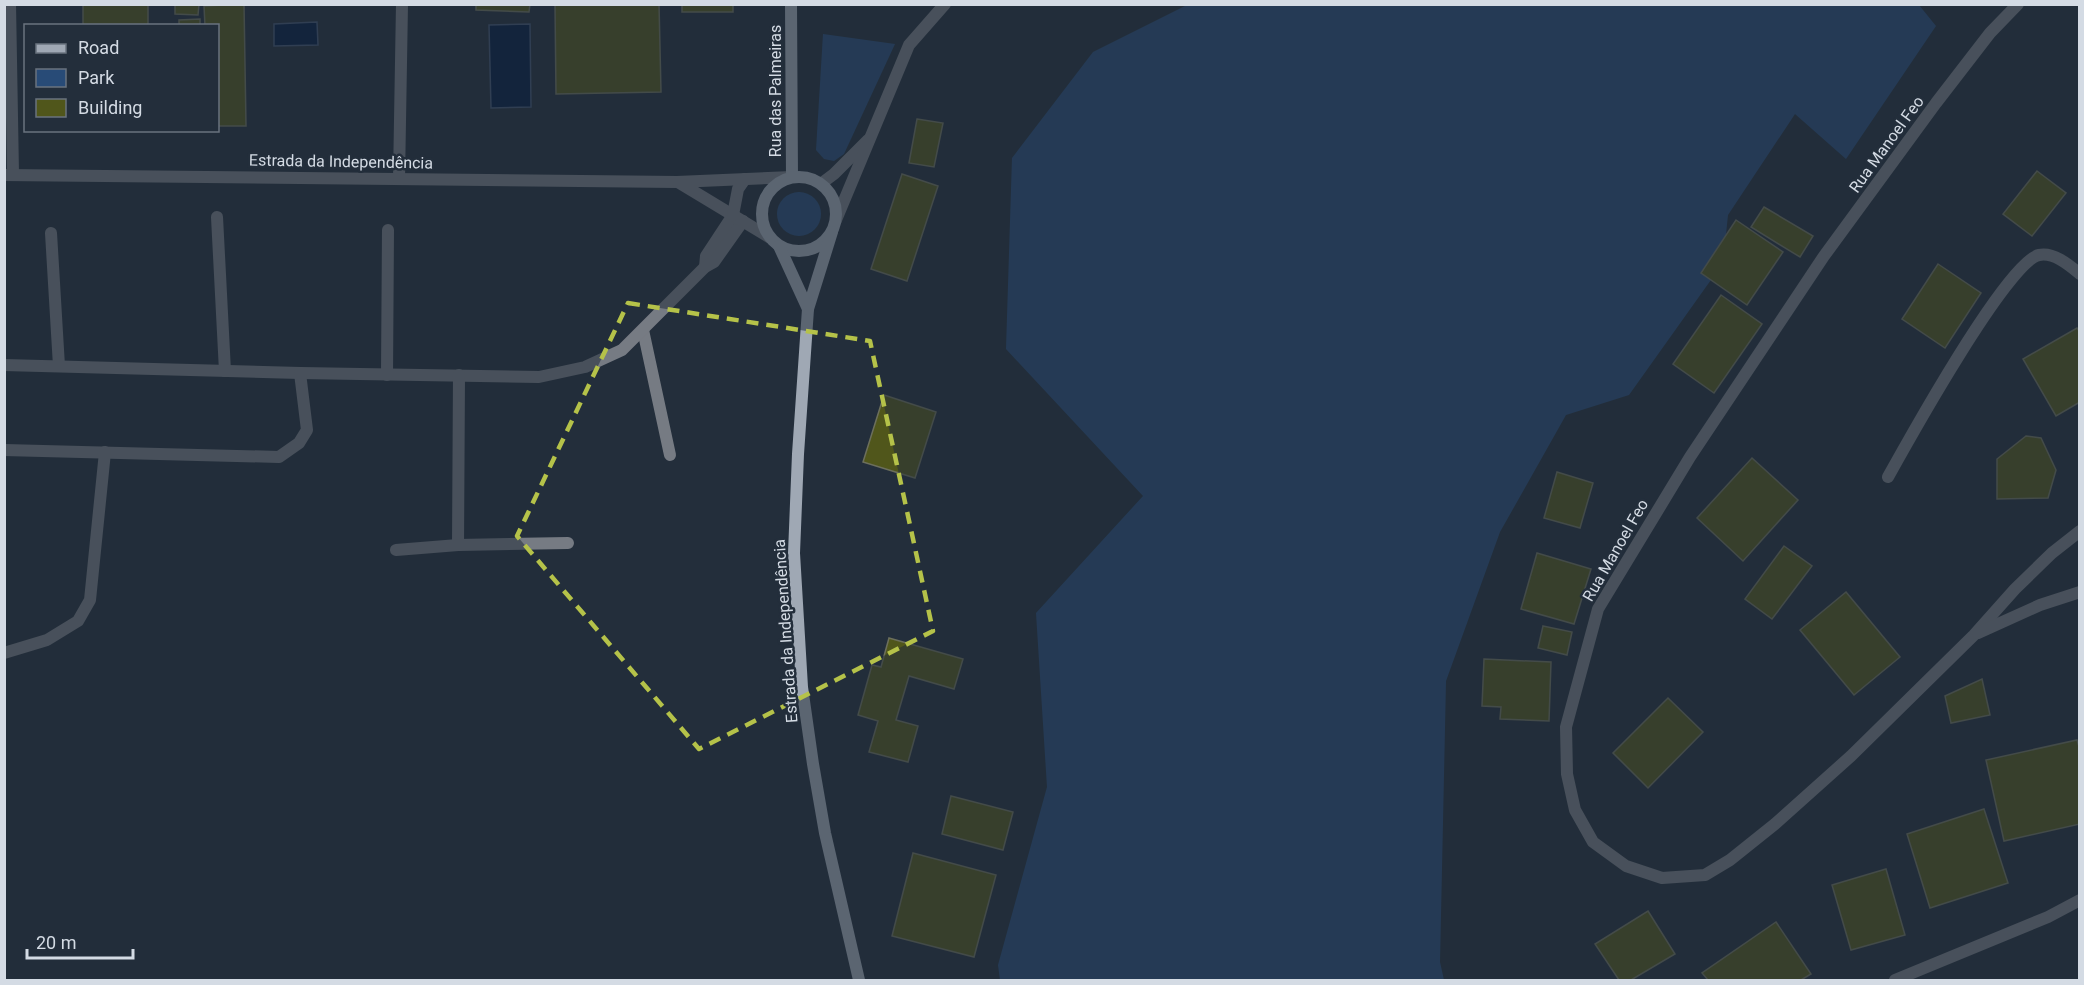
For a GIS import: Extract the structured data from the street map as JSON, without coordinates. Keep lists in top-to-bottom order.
{
  "streets": {
    "street": ["Rua das Palmeiras", "Rua Manoel Feo", "Estrada da Independência"]
  },
  "crossings": [
    ["Rua das Palmeiras", "Estrada da Independência"]
  ],
  "legend": ["Road", "Park", "Building"],
  "scale_bar": "20 m"
}
